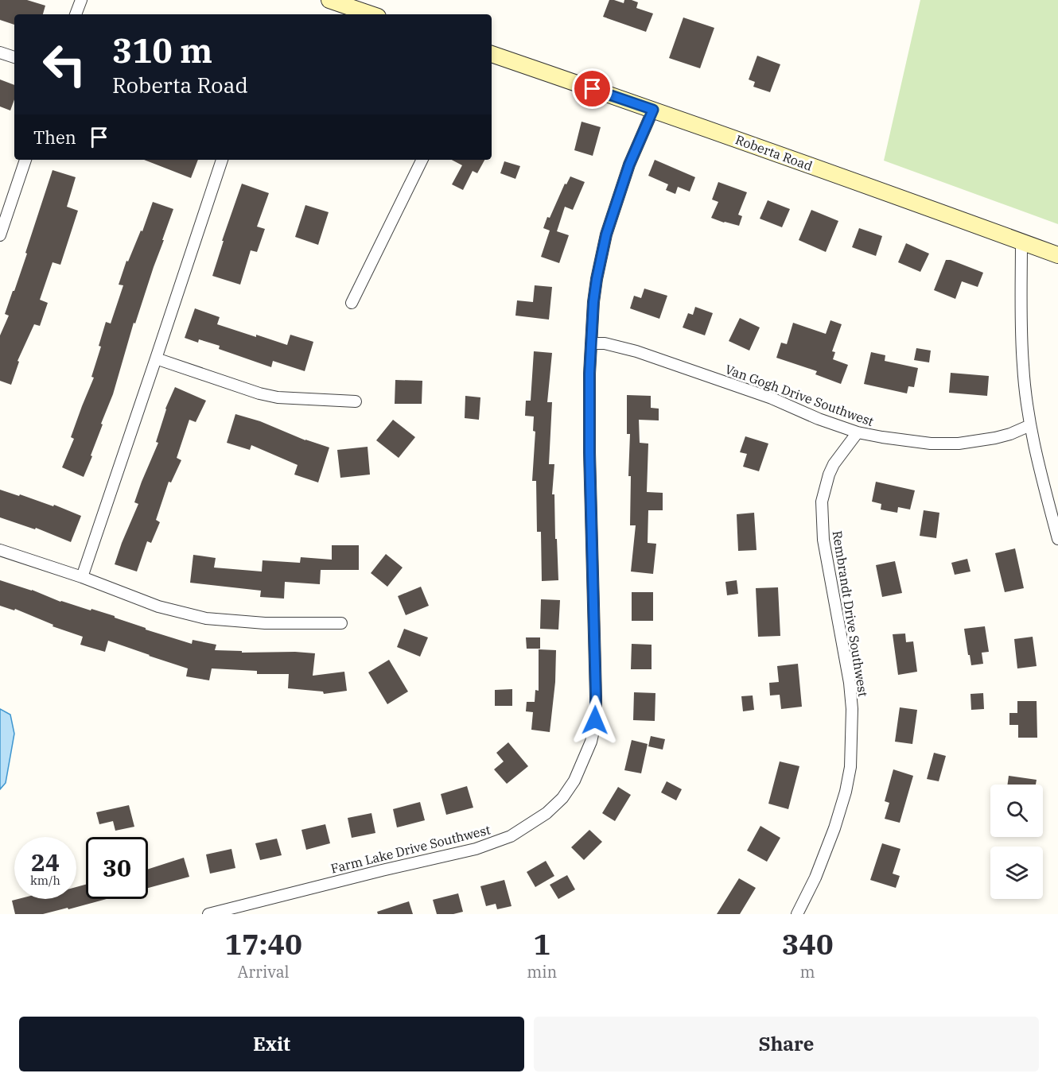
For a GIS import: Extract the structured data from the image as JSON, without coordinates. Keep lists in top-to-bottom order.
{
  "streets": {
    "street": [
      "Roberta Road",
      "Van Gogh Drive Southwest",
      "Rembrandt Drive Southwest",
      "Farm Lake Drive Southwest"
    ]
  },
  "crossings": [
    ["Roberta Road", "Farm Lake Drive Southwest"],
    ["Van Gogh Drive Southwest", "Rembrandt Drive Southwest"],
    ["Van Gogh Drive Southwest", "Farm Lake Drive Southwest"]
  ],
  "page": {
    "turn": ["310 m", "Roberta Road"],
    "then": "Then",
    "speed": "24 km/h",
    "limit": "30",
    "eta": [
      "17:40",
      "Arrival",
      "1",
      "min",
      "340",
      "m"
    ],
    "buttons": ["Exit", "Share"]
  }
}
